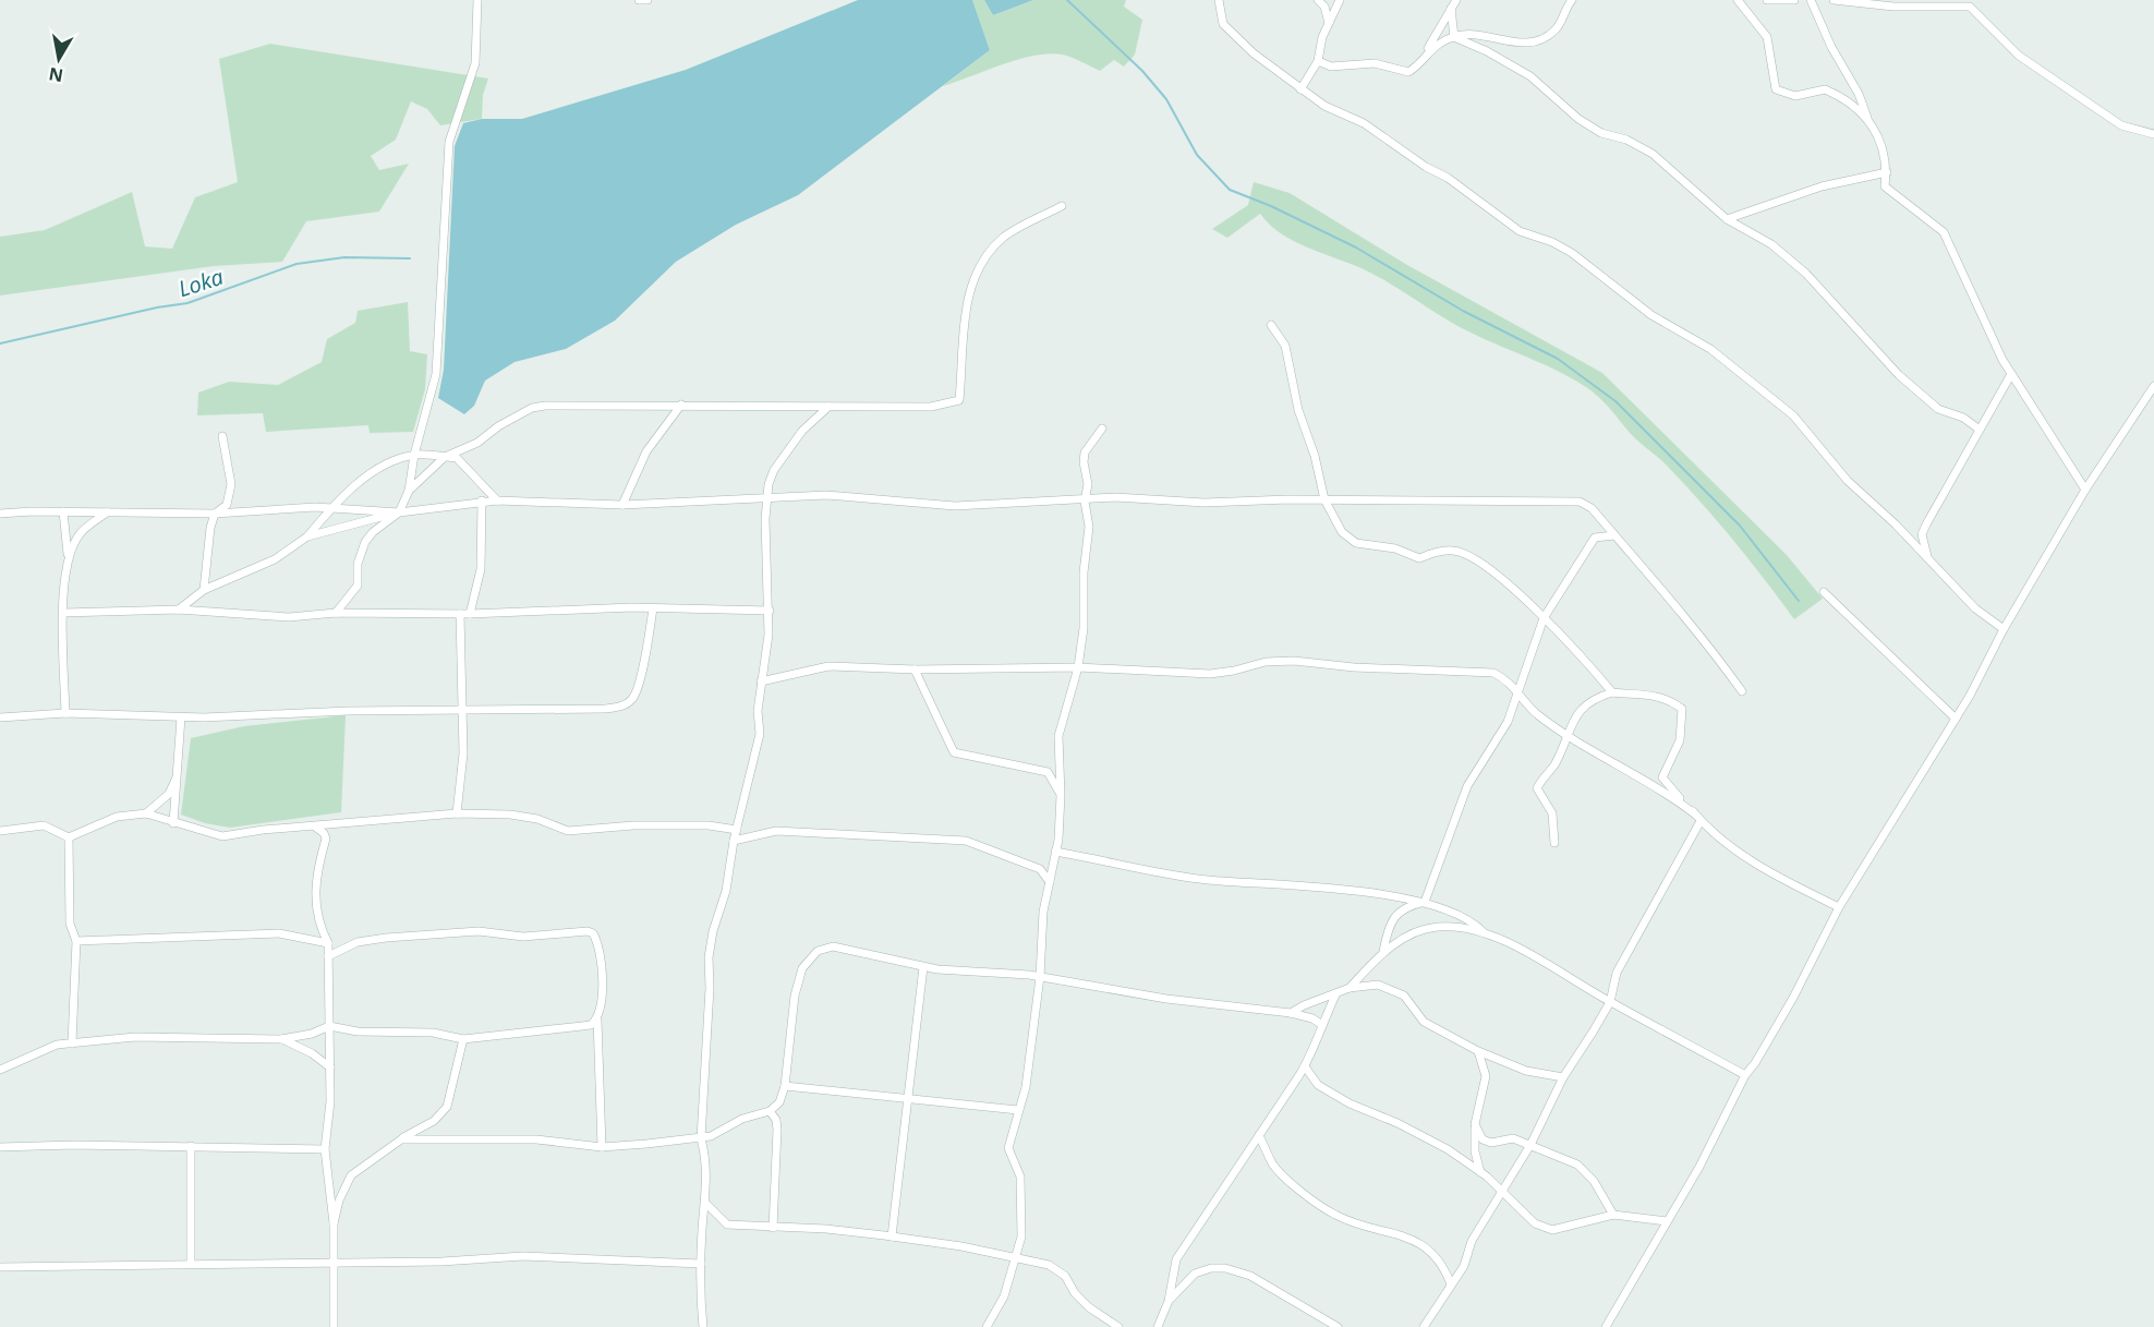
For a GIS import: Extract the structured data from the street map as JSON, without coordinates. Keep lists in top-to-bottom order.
{
  "water": ["Loka"],
  "north": "bottom"
}
